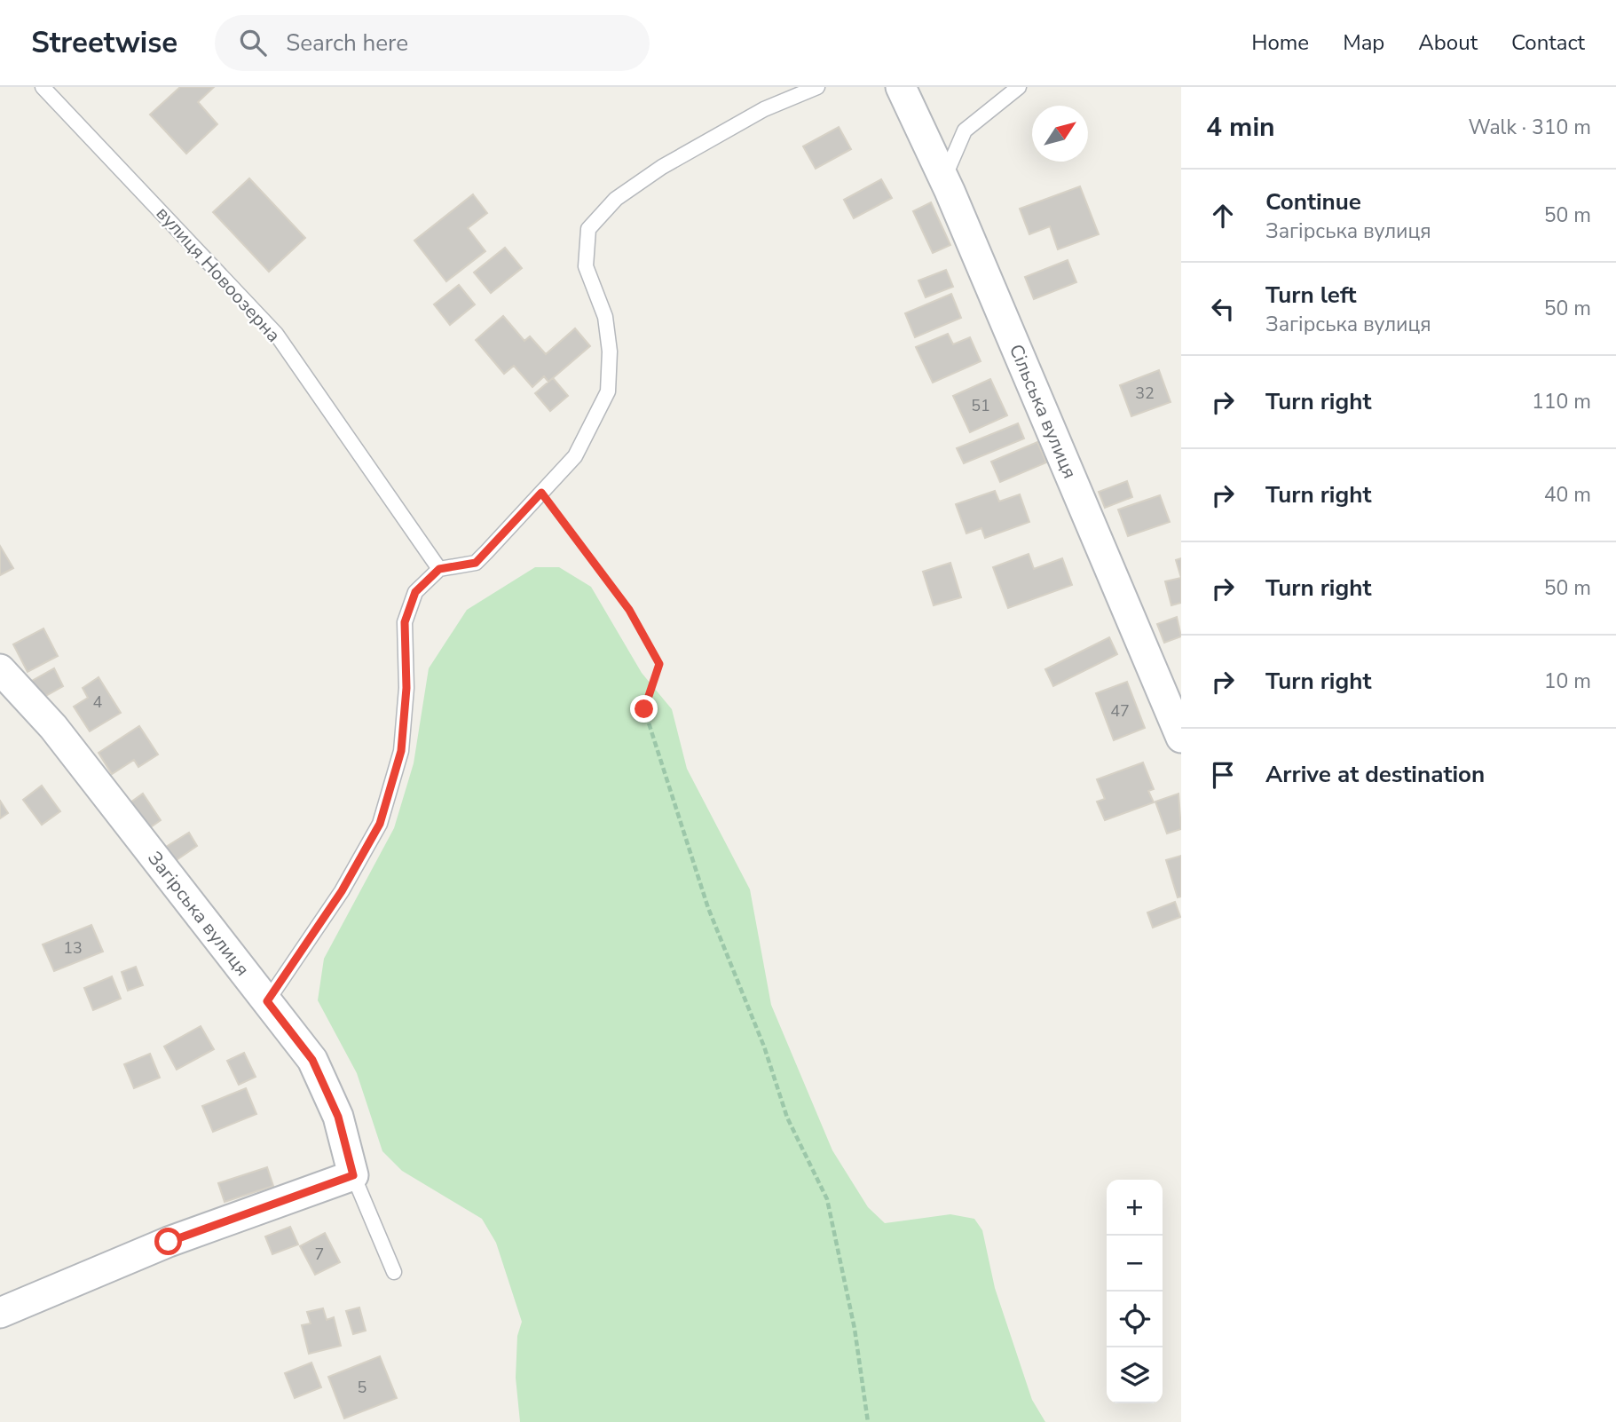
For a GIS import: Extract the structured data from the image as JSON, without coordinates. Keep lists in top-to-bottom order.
{
  "streets": {
    "street": ["Сільська вулиця", "Загірська вулиця"],
    "lane": ["вулиця Новоозерна"]
  },
  "house_numbers": [
    "32",
    "51",
    "4",
    "47",
    "13",
    "7",
    "5"
  ],
  "north": "top right",
  "page": {
    "header": "Streetwise",
    "search": "Search here",
    "nav": [
      "Home",
      "Map",
      "About",
      "Contact"
    ],
    "heading": ["4 min", "Walk · 310 m"],
    "list": [
      ["Continue", "Загірська вулиця", "50 m"],
      ["Turn left", "Загірська вулиця", "50 m"],
      ["Turn right", "110 m"],
      ["Turn right", "40 m"],
      ["Turn right", "50 m"],
      ["Turn right", "10 m"],
      "Arrive at destination"
    ],
    "map_buttons": ["+", "−"]
  }
}
